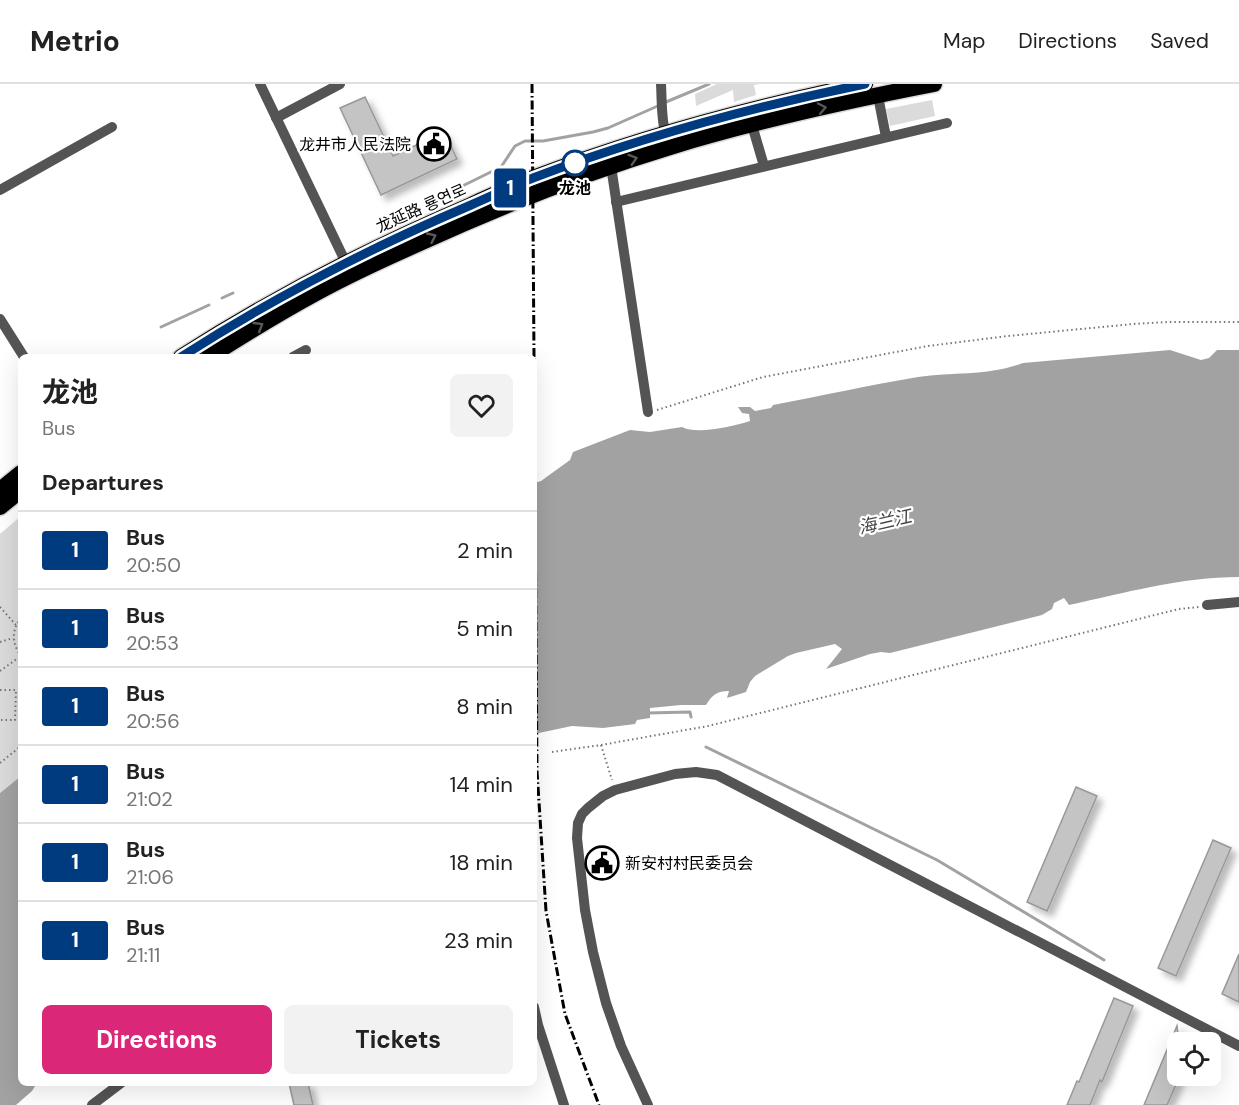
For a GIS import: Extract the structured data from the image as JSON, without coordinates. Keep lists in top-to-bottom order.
{
  "streets": {
    "highway": ["龙延路 룡연로"]
  },
  "water": ["海兰江"],
  "places": {
    "public building": ["龙井市人民法院", "新安村村民委员会"],
    "other": ["龙池"]
  },
  "lines": ["bus line 1"],
  "page": {
    "header": "Metrio",
    "nav": ["Map", "Directions", "Saved"],
    "on_map": "1",
    "heading": [
      ["龙池", "Bus"],
      "Departures"
    ],
    "list": [
      {
        "mark": "1",
        "name": "Bus",
        "note": "20:50",
        "value": "2 min"
      },
      {
        "mark": "1",
        "name": "Bus",
        "note": "20:53",
        "value": "5 min"
      },
      {
        "mark": "1",
        "name": "Bus",
        "note": "20:56",
        "value": "8 min"
      },
      {
        "mark": "1",
        "name": "Bus",
        "note": "21:02",
        "value": "14 min"
      },
      {
        "mark": "1",
        "name": "Bus",
        "note": "21:06",
        "value": "18 min"
      },
      {
        "mark": "1",
        "name": "Bus",
        "note": "21:11",
        "value": "23 min"
      }
    ],
    "buttons": ["Directions", "Tickets"]
  }
}
